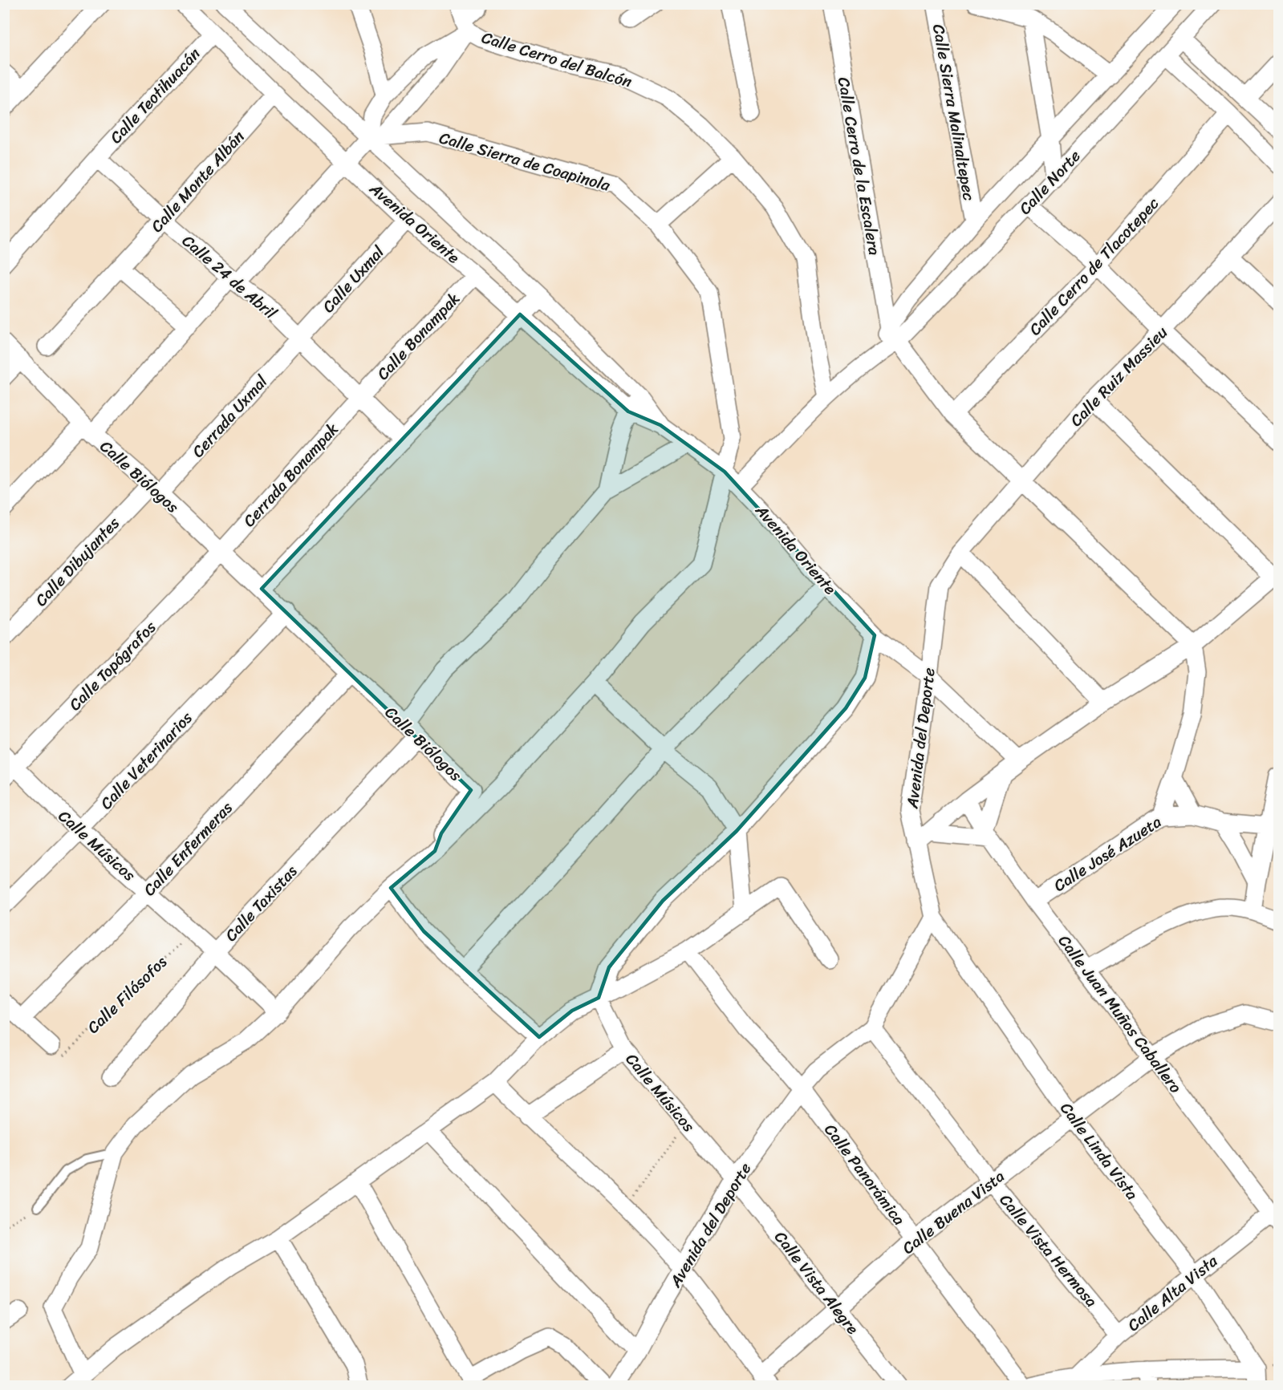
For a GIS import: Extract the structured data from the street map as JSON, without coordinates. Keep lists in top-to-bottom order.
{
  "streets": {
    "street": [
      "Calle Cerro del Balcón",
      "Calle Teotihuacán",
      "Calle Sierra Malinaltepec",
      "Calle Sierra de Coapinola",
      "Calle Cerro de la Escalera",
      "Calle Monte Albán",
      "Calle Norte",
      "Avenida Oriente",
      "Calle Cerro de Tlacotepec",
      "Calle 24 de Abril",
      "Calle Uxmal",
      "Calle Bonampak",
      "Calle Ruiz Massieu",
      "Cerrada Uxmal",
      "Cerrada Bonampak",
      "Calle Biólogos",
      "Calle Dibujantes",
      "Calle Topógrafos",
      "Avenida del Deporte",
      "Calle Veterinarios",
      "Calle Músicos",
      "Calle Enfermeras",
      "Calle José Azueta",
      "Calle Taxistas",
      "Calle Juan Muños Caballero",
      "Calle Linda Vista",
      "Calle Panorámica",
      "Calle Buena Vista",
      "Calle Vista Hermosa",
      "Calle Vista Alegre",
      "Calle Alta Vista"
    ],
    "path": ["Calle Filósofos"]
  },
  "crossings": [
    ["Calle Cerro del Balcón", "Calle Norte"],
    ["Calle Teotihuacán", "Avenida Oriente"],
    ["Calle Teotihuacán", "Calle 24 de Abril"],
    ["Calle Sierra Malinaltepec", "Calle Norte"],
    ["Calle Sierra de Coapinola", "Avenida Oriente"],
    ["Calle Sierra de Coapinola", "Calle Biólogos"],
    ["Calle Cerro de la Escalera", "Calle Norte"],
    ["Calle Monte Albán", "Avenida Oriente"],
    ["Calle Monte Albán", "Calle 24 de Abril"],
    ["Calle Norte", "Avenida Oriente"],
    ["Avenida Oriente", "Calle Uxmal"],
    ["Avenida Oriente", "Calle Bonampak"],
    ["Avenida Oriente", "Avenida del Deporte"],
    ["Calle 24 de Abril", "Calle Uxmal"],
    ["Calle 24 de Abril", "Calle Bonampak"],
    ["Calle 24 de Abril", "Cerrada Uxmal"],
    ["Calle 24 de Abril", "Cerrada Bonampak"],
    ["Calle Uxmal", "Cerrada Uxmal"],
    ["Calle Bonampak", "Cerrada Bonampak"],
    ["Calle Ruiz Massieu", "Avenida del Deporte"],
    ["Cerrada Uxmal", "Calle Biólogos"],
    ["Cerrada Uxmal", "Calle Dibujantes"],
    ["Cerrada Bonampak", "Calle Biólogos"],
    ["Cerrada Bonampak", "Calle Topógrafos"],
    ["Calle Biólogos", "Calle Dibujantes"],
    ["Calle Biólogos", "Calle Topógrafos"],
    ["Calle Biólogos", "Calle Veterinarios"],
    ["Calle Biólogos", "Calle Músicos"],
    ["Calle Biólogos", "Calle Enfermeras"],
    ["Calle Biólogos", "Calle Taxistas"],
    ["Calle Topógrafos", "Calle Músicos"],
    ["Avenida del Deporte", "Calle Músicos"],
    ["Avenida del Deporte", "Calle Linda Vista"],
    ["Avenida del Deporte", "Calle Panorámica"],
    ["Avenida del Deporte", "Calle Vista Hermosa"],
    ["Avenida del Deporte", "Calle Vista Alegre"],
    ["Calle Veterinarios", "Calle Músicos"],
    ["Calle Músicos", "Calle Enfermeras"],
    ["Calle Músicos", "Calle Taxistas"],
    ["Calle Músicos", "Calle Filósofos"],
    ["Calle Músicos", "Calle Vista Alegre"],
    ["Calle José Azueta", "Calle Juan Muños Caballero"],
    ["Calle Juan Muños Caballero", "Calle Buena Vista"],
    ["Calle Juan Muños Caballero", "Calle Alta Vista"],
    ["Calle Linda Vista", "Calle Buena Vista"],
    ["Calle Linda Vista", "Calle Alta Vista"],
    ["Calle Panorámica", "Calle Buena Vista"],
    ["Calle Buena Vista", "Calle Vista Hermosa"],
    ["Calle Buena Vista", "Calle Vista Alegre"],
    ["Calle Vista Hermosa", "Calle Alta Vista"]
  ]
}
